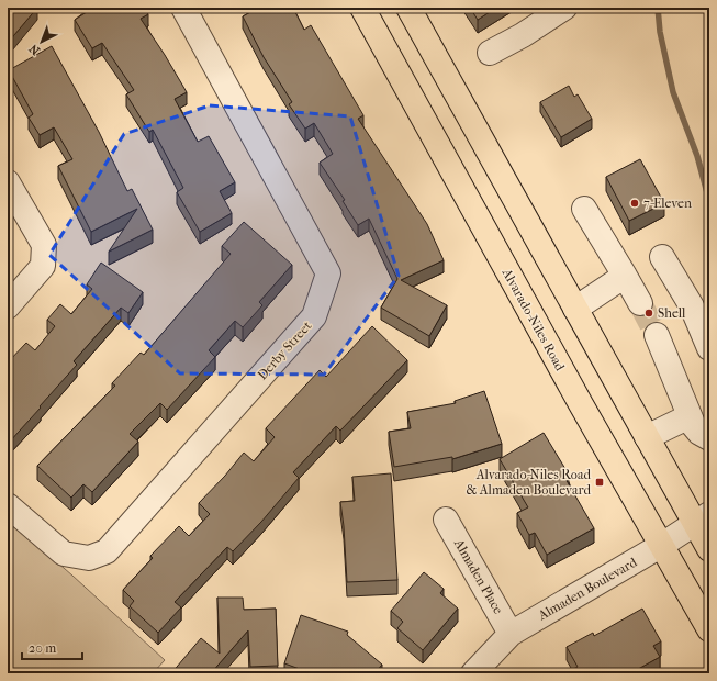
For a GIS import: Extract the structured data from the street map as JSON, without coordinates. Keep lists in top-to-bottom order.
{
  "streets": {
    "main road": ["Alvarado-Niles Road"],
    "street": ["Derby Street", "Almaden Place", "Almaden Boulevard"]
  },
  "crossings": [
    ["Alvarado-Niles Road", "Almaden Boulevard"],
    ["Almaden Place", "Almaden Boulevard"]
  ],
  "places": {
    "other": ["7-Eleven", "Shell"],
    "transit": ["Alvarado-Niles Road & Almaden Boulevard"]
  },
  "scale_bar": "20 m",
  "north": "bottom left"
}
